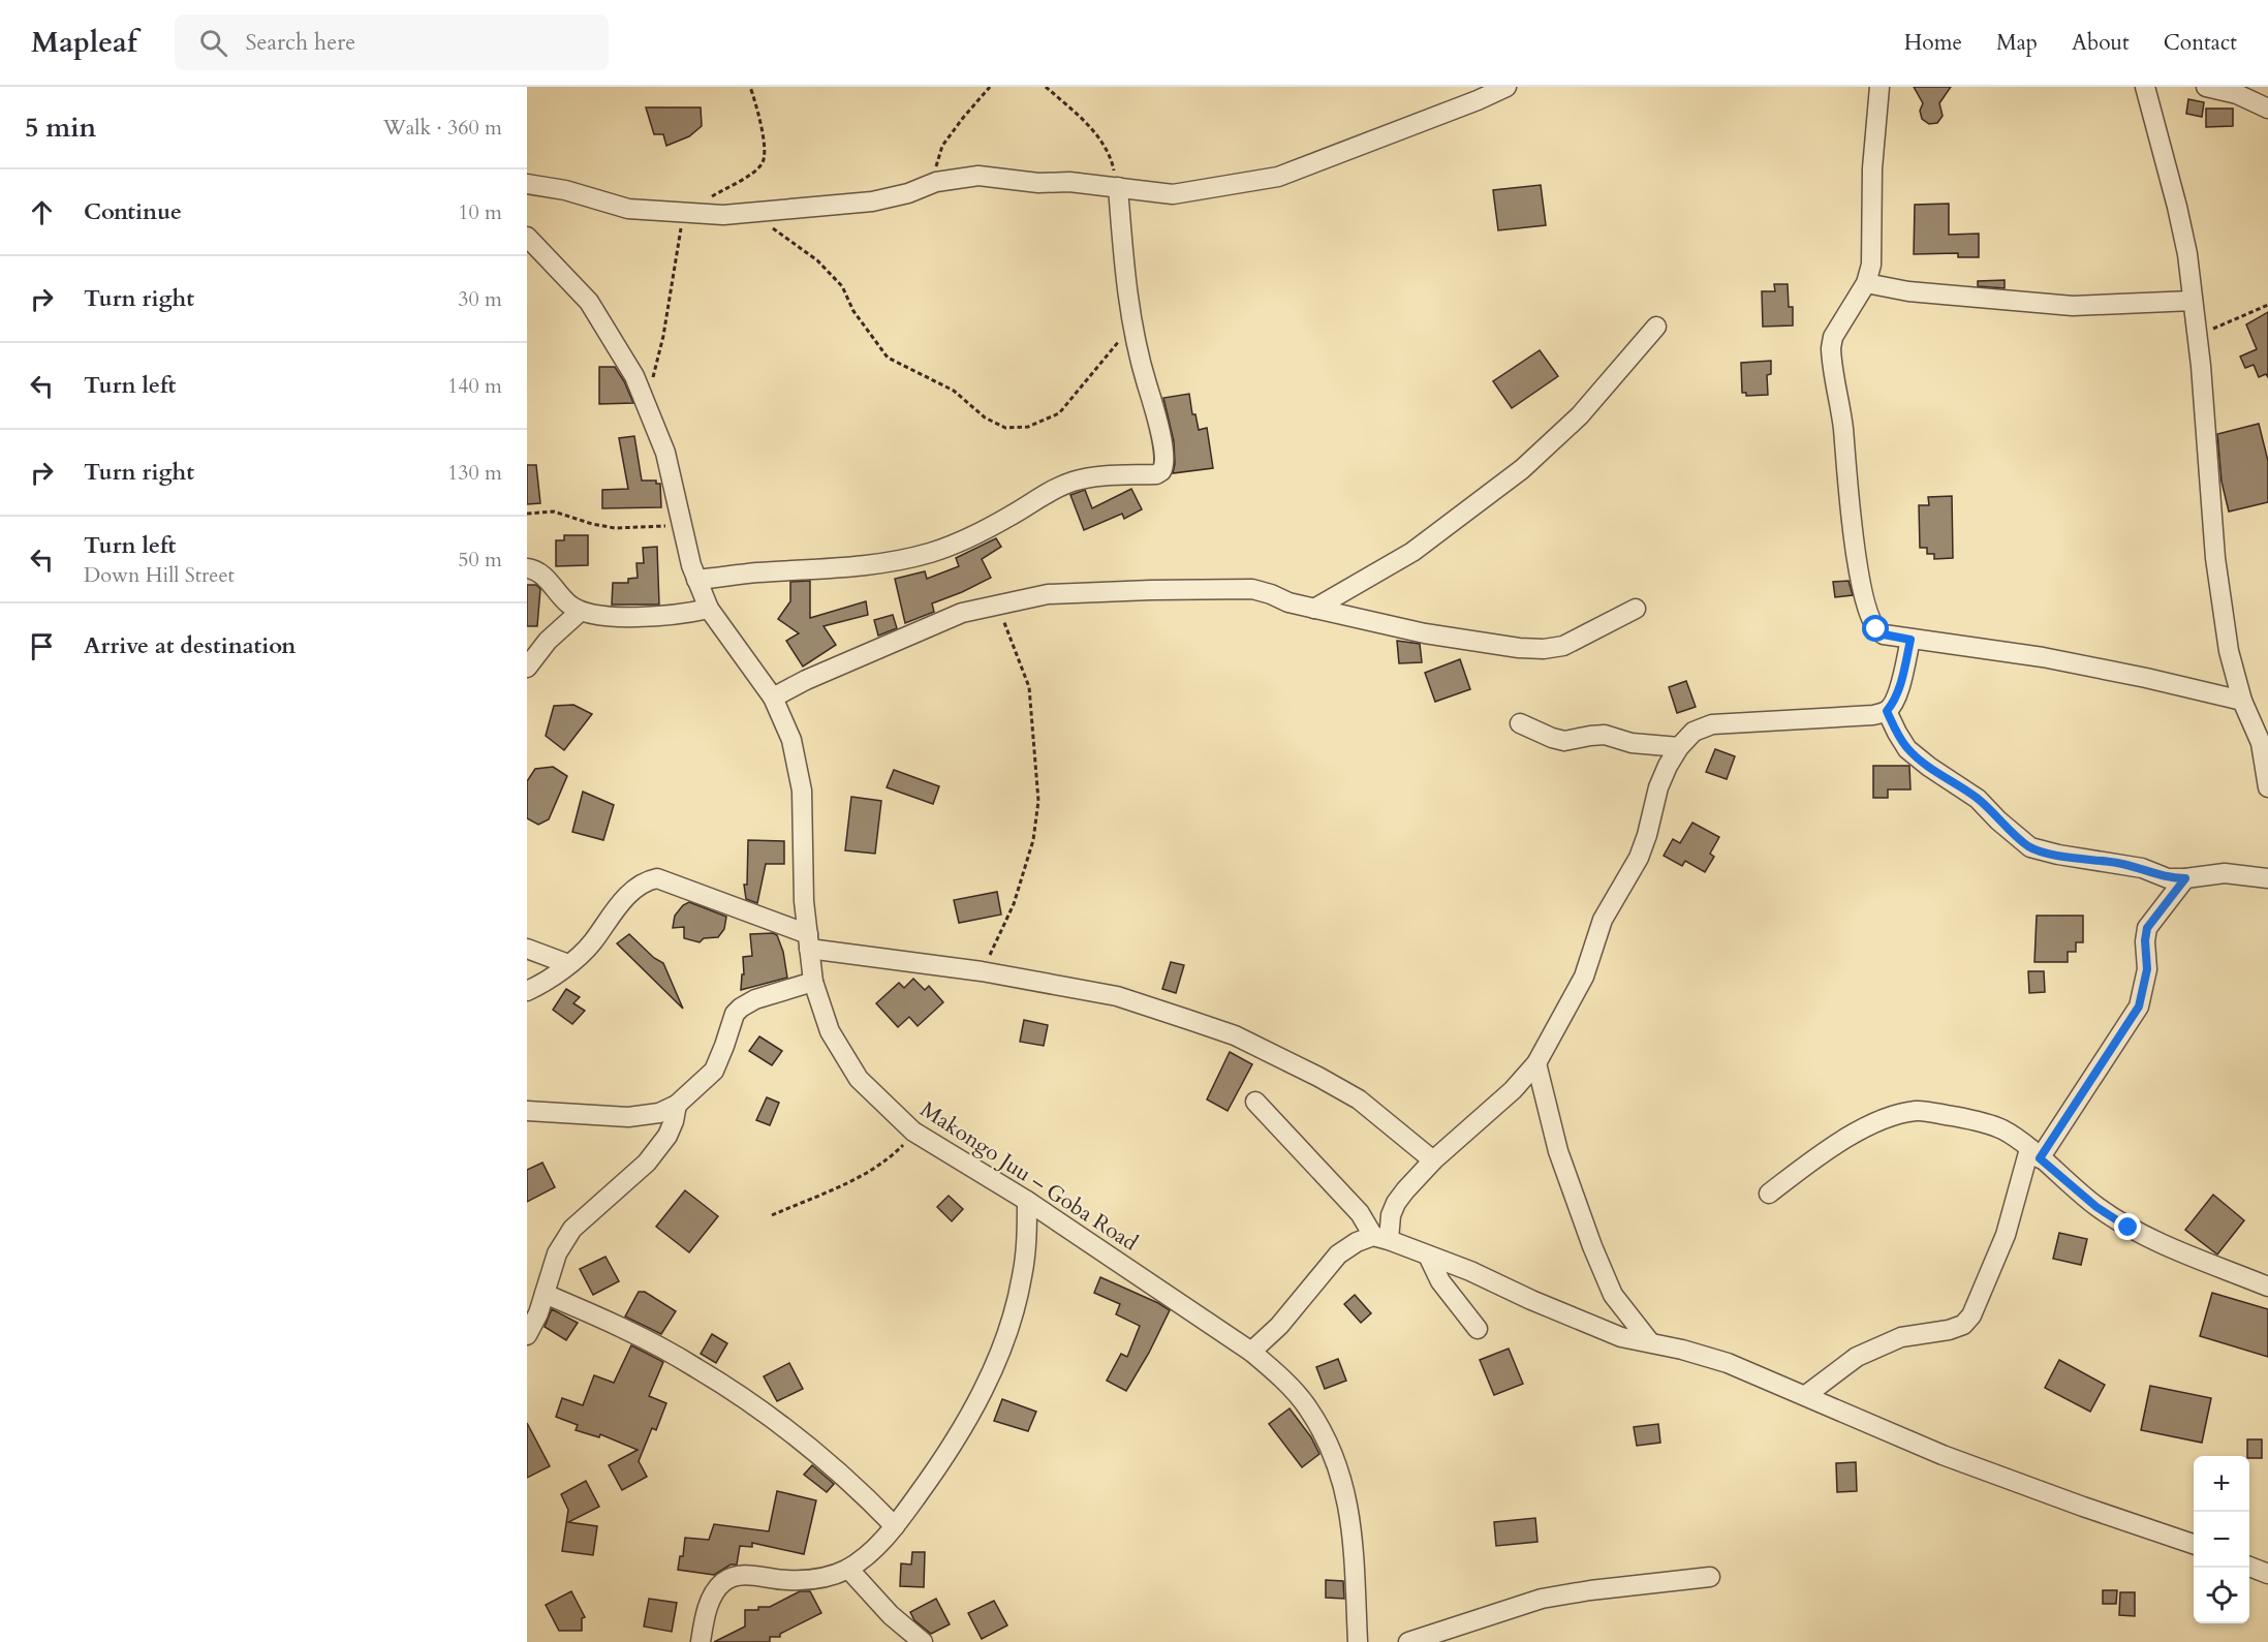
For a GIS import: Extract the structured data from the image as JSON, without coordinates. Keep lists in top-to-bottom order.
{
  "streets": {
    "street": ["Makongo Juu – Goba Road"]
  },
  "page": {
    "header": "Mapleaf",
    "search": "Search here",
    "nav": [
      "Home",
      "Map",
      "About",
      "Contact"
    ],
    "heading": ["5 min", "Walk · 360 m"],
    "list": [
      ["Continue", "10 m"],
      ["Turn right", "30 m"],
      ["Turn left", "140 m"],
      ["Turn right", "130 m"],
      ["Turn left", "Down Hill Street", "50 m"],
      "Arrive at destination"
    ],
    "map_buttons": ["+", "−"]
  }
}
